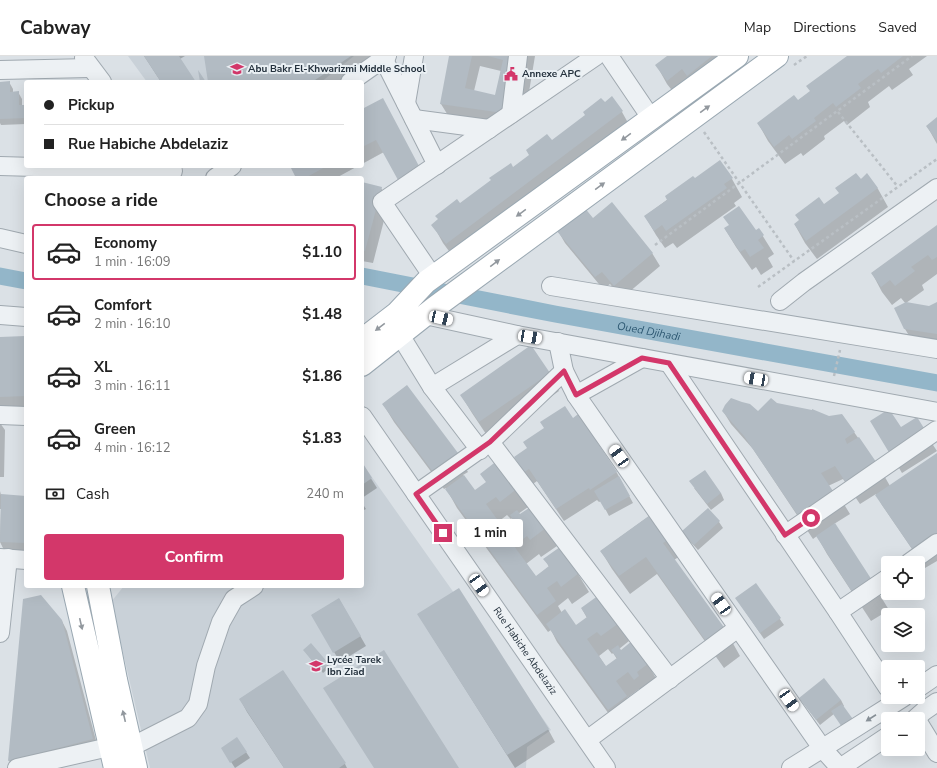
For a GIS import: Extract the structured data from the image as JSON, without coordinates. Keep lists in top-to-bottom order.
{
  "streets": {
    "street": ["Rue Habiche Abdelaziz"]
  },
  "water": ["Oued Djihadi"],
  "places": {
    "school or university": ["Abu Bakr El-Khwarizmi Middle School", "Lycée Tarek Ibn Ziad"],
    "public building": ["Annexe APC"]
  },
  "page": {
    "header": "Cabway",
    "nav": ["Map", "Directions", "Saved"],
    "banner": ["Pickup", "Rue Habiche Abdelaziz"],
    "heading": "Choose a ride",
    "list": [
      {
        "name": "Economy",
        "note": "1 min · 16:09",
        "value": "$1.10"
      },
      {
        "name": "Comfort",
        "note": "2 min · 16:10",
        "value": "$1.48"
      },
      {
        "name": "XL",
        "note": "3 min · 16:11",
        "value": "$1.86"
      },
      {
        "name": "Green",
        "note": "4 min · 16:12",
        "value": "$1.83"
      }
    ],
    "pay": ["Cash", "240 m"],
    "bubble": "1 min",
    "buttons": "Confirm",
    "map_buttons": ["+", "−"]
  }
}
